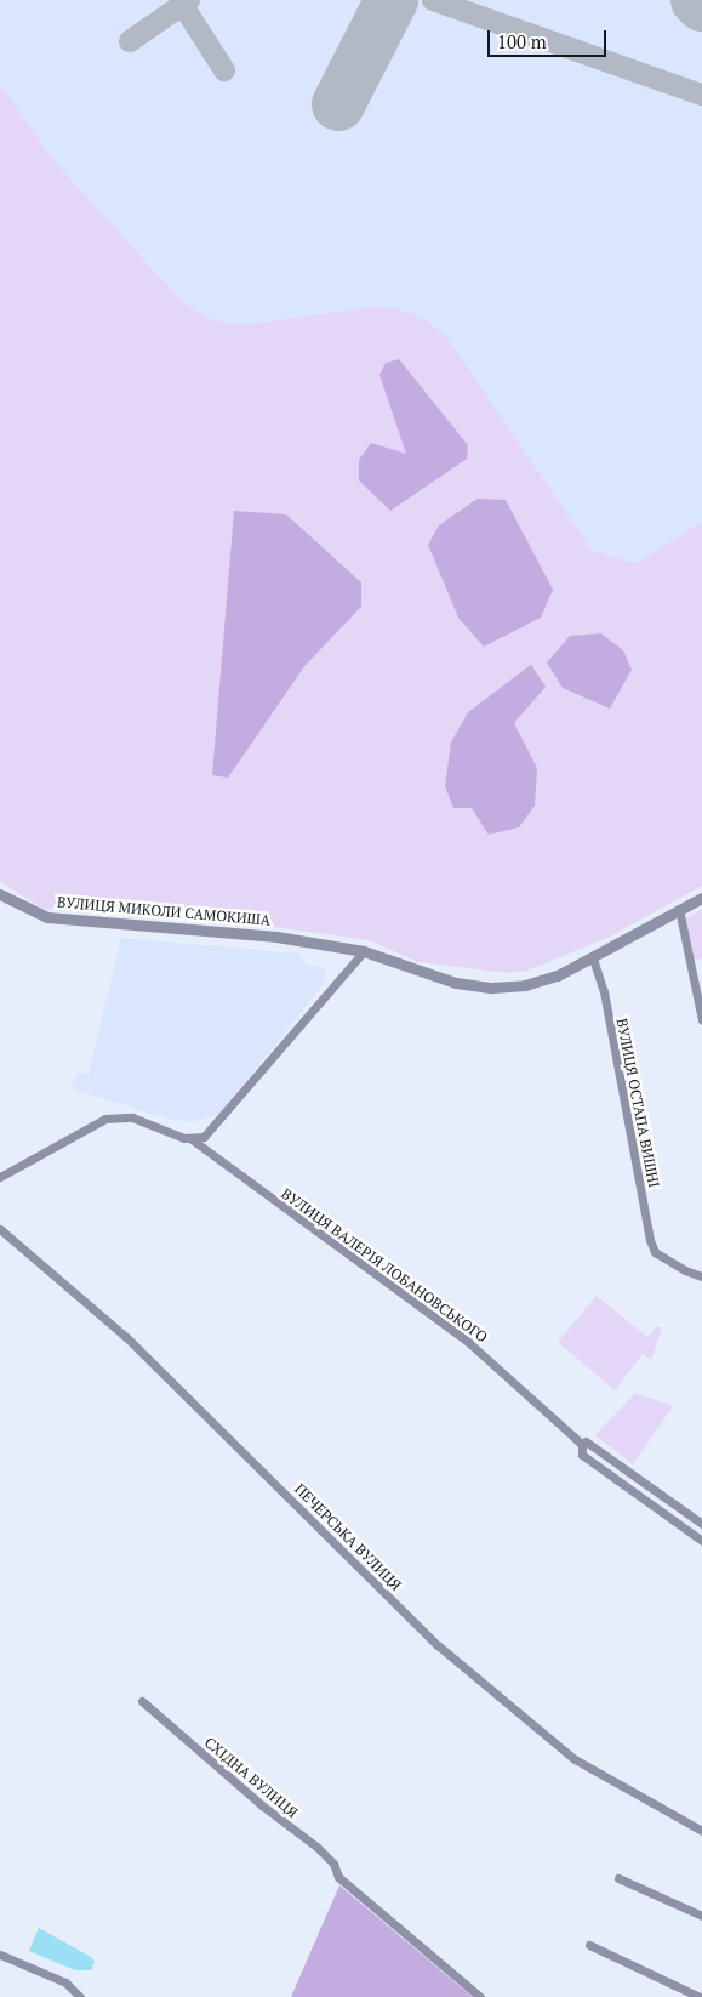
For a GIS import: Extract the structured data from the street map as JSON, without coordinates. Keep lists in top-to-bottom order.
{
  "streets": {
    "street": [
      "ВУЛИЦЯ МИКОЛИ САМОКИША",
      "ВУЛИЦЯ ОСТАПА ВИШНІ",
      "ВУЛИЦЯ ВАЛЕРІЯ ЛОБАНОВСЬКОГО",
      "ПЕЧЕРСЬКА ВУЛИЦЯ",
      "СХІДНА ВУЛИЦЯ"
    ]
  },
  "crossings": [
    ["ВУЛИЦЯ МИКОЛИ САМОКИША", "ВУЛИЦЯ ОСТАПА ВИШНІ"]
  ],
  "scale_bar": "100 m"
}
